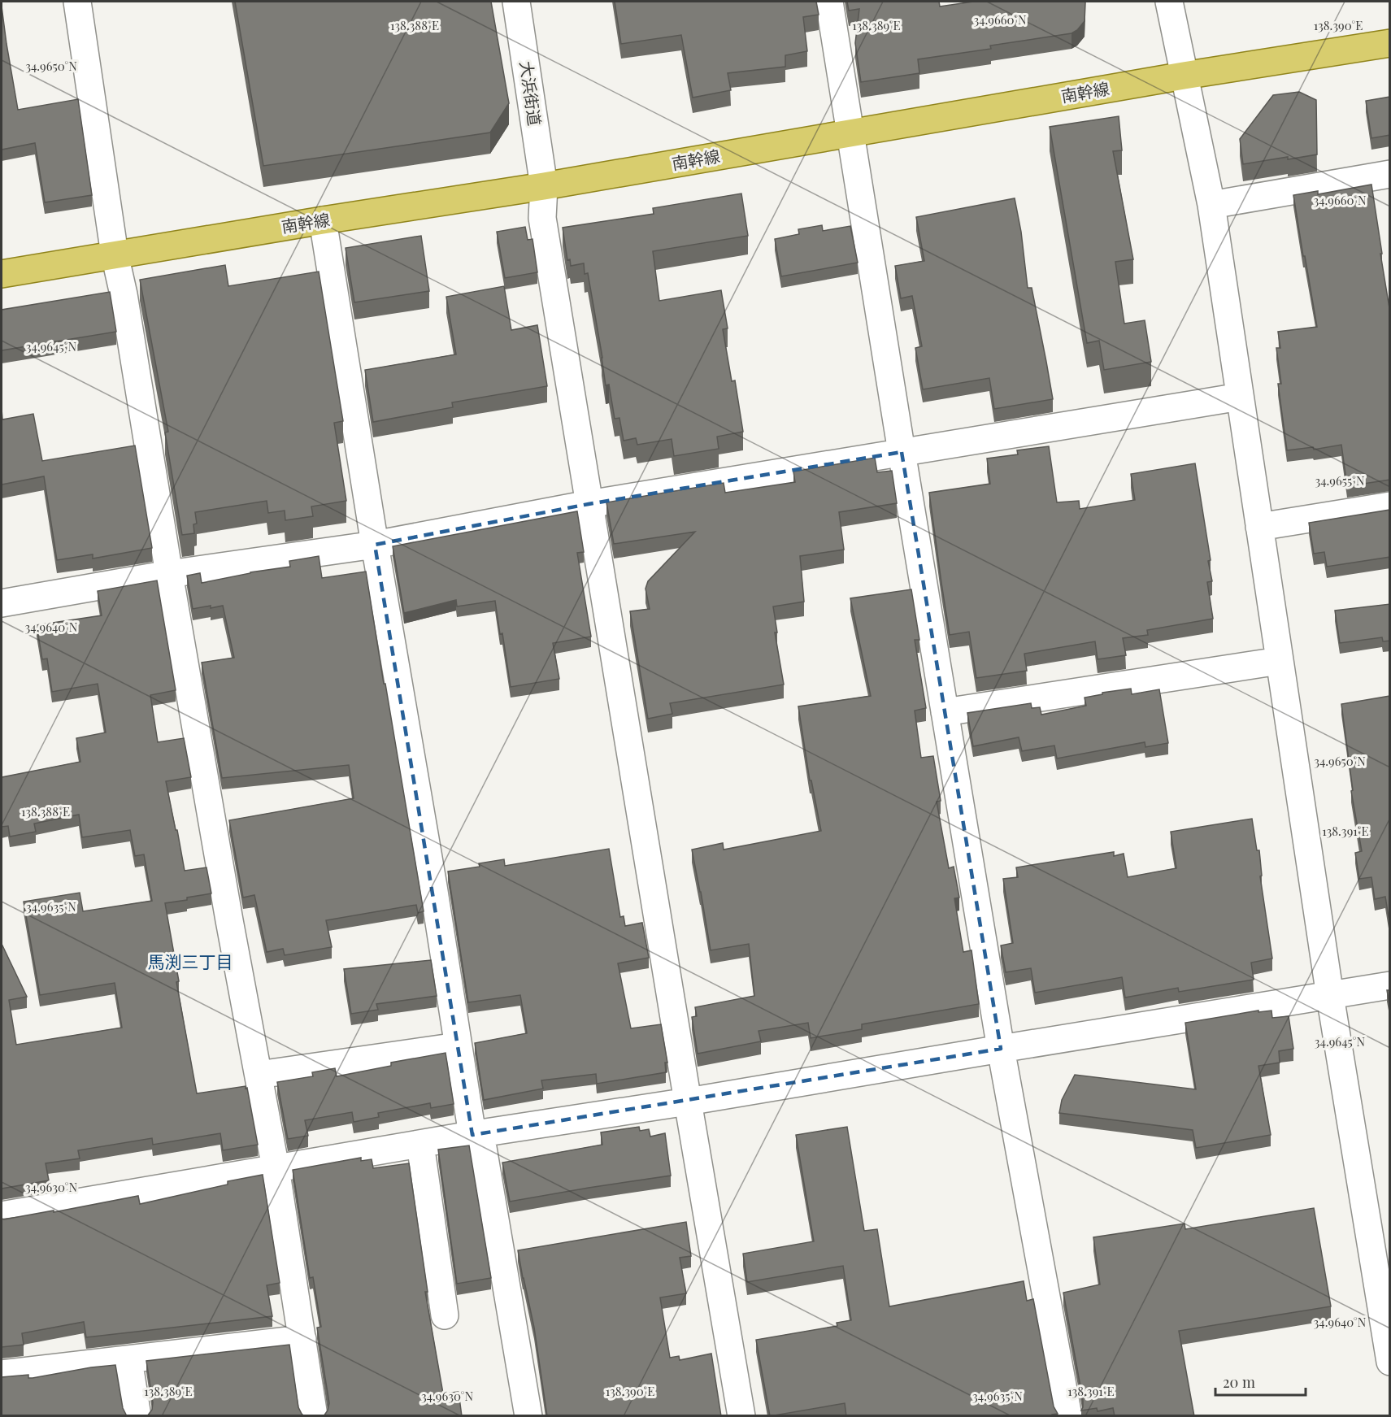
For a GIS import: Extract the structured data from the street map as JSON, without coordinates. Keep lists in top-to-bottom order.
{
  "streets": {
    "main road": ["南幹線"],
    "street": ["大浜街道"]
  },
  "crossings": [
    ["南幹線", "大浜街道"]
  ],
  "districts": ["馬渕三丁目"],
  "scale_bar": "20 m",
  "coordinates": [
    "34.9660°N",
    "138.388°E",
    "138.389°E",
    "138.390°E",
    "34.9650°N",
    "34.9645°N",
    "34.9655°N",
    "34.9640°N",
    "138.391°E",
    "34.9635°N",
    "34.9630°N"
  ]
}
